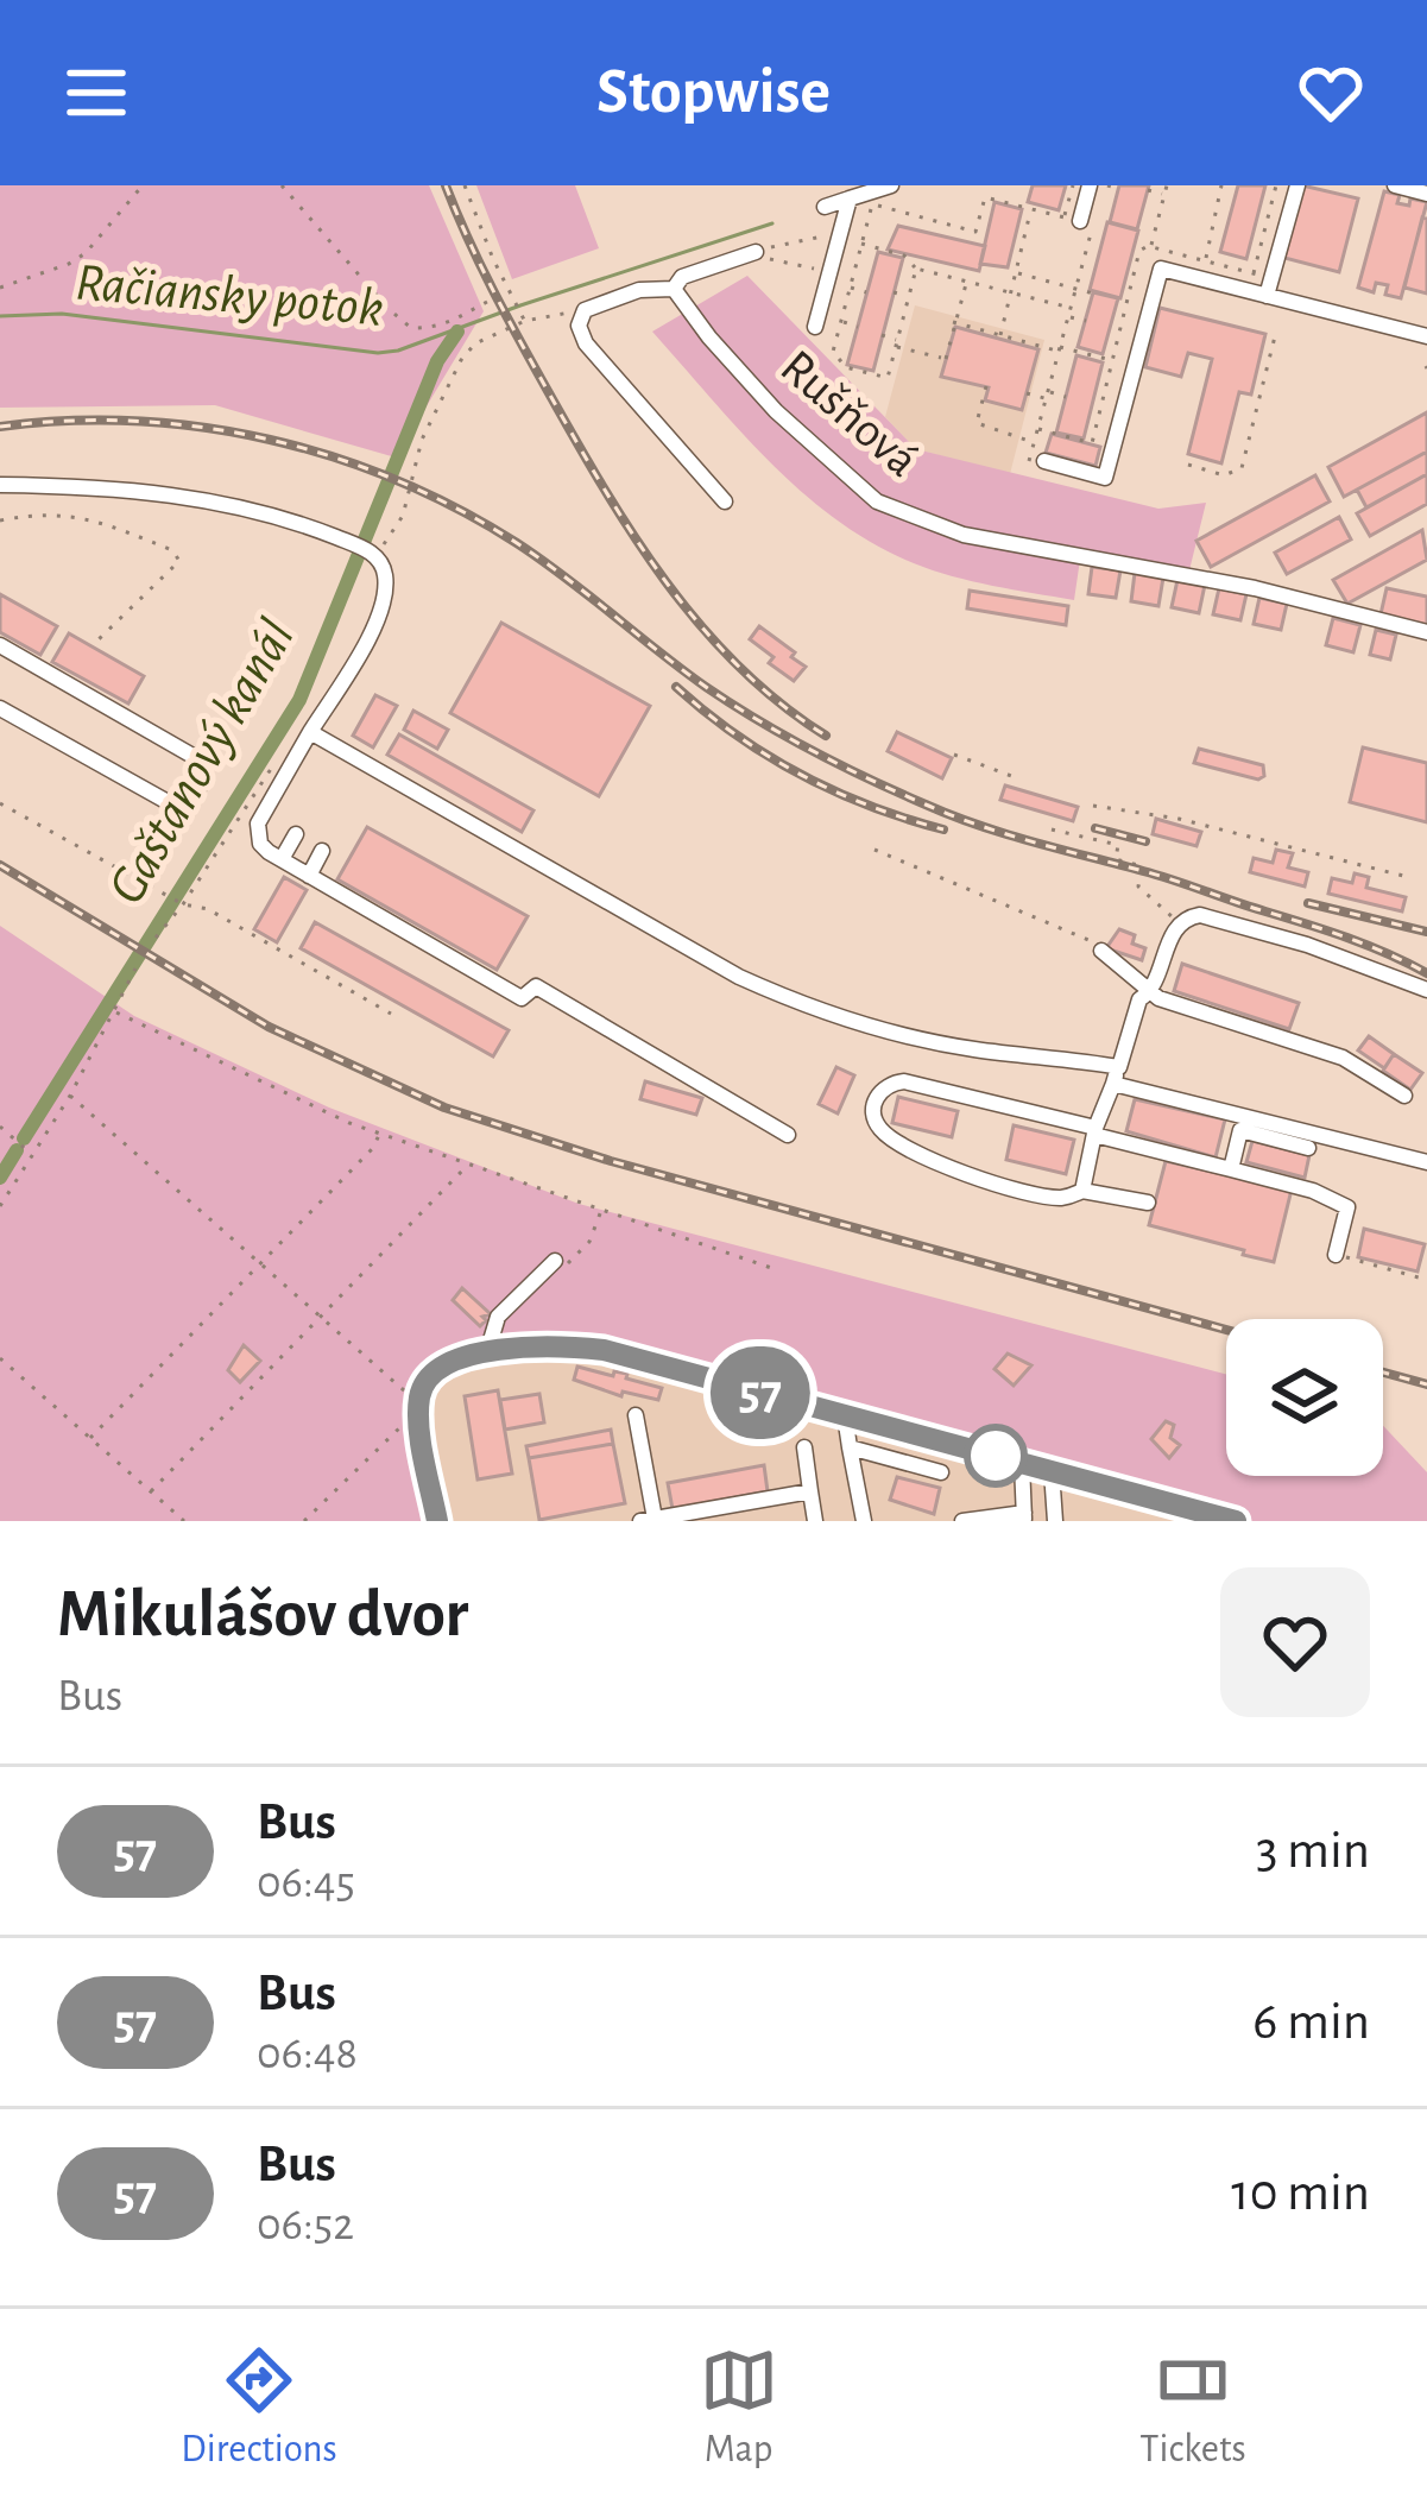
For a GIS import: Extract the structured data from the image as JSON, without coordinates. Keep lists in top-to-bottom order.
{
  "streets": {
    "street": ["Rušňová"]
  },
  "water": ["Račiansky potok", "Gaštanový kanál"],
  "lines": ["bus line 57"],
  "page": {
    "header": "Stopwise",
    "on_map": "57",
    "heading": ["Mikulášov dvor", "Bus"],
    "list": [
      {
        "mark": "57",
        "name": "Bus",
        "note": "06:45",
        "value": "3 min"
      },
      {
        "mark": "57",
        "name": "Bus",
        "note": "06:48",
        "value": "6 min"
      },
      {
        "mark": "57",
        "name": "Bus",
        "note": "06:52",
        "value": "10 min"
      }
    ],
    "tabs": ["Directions", "Map", "Tickets"]
  }
}
